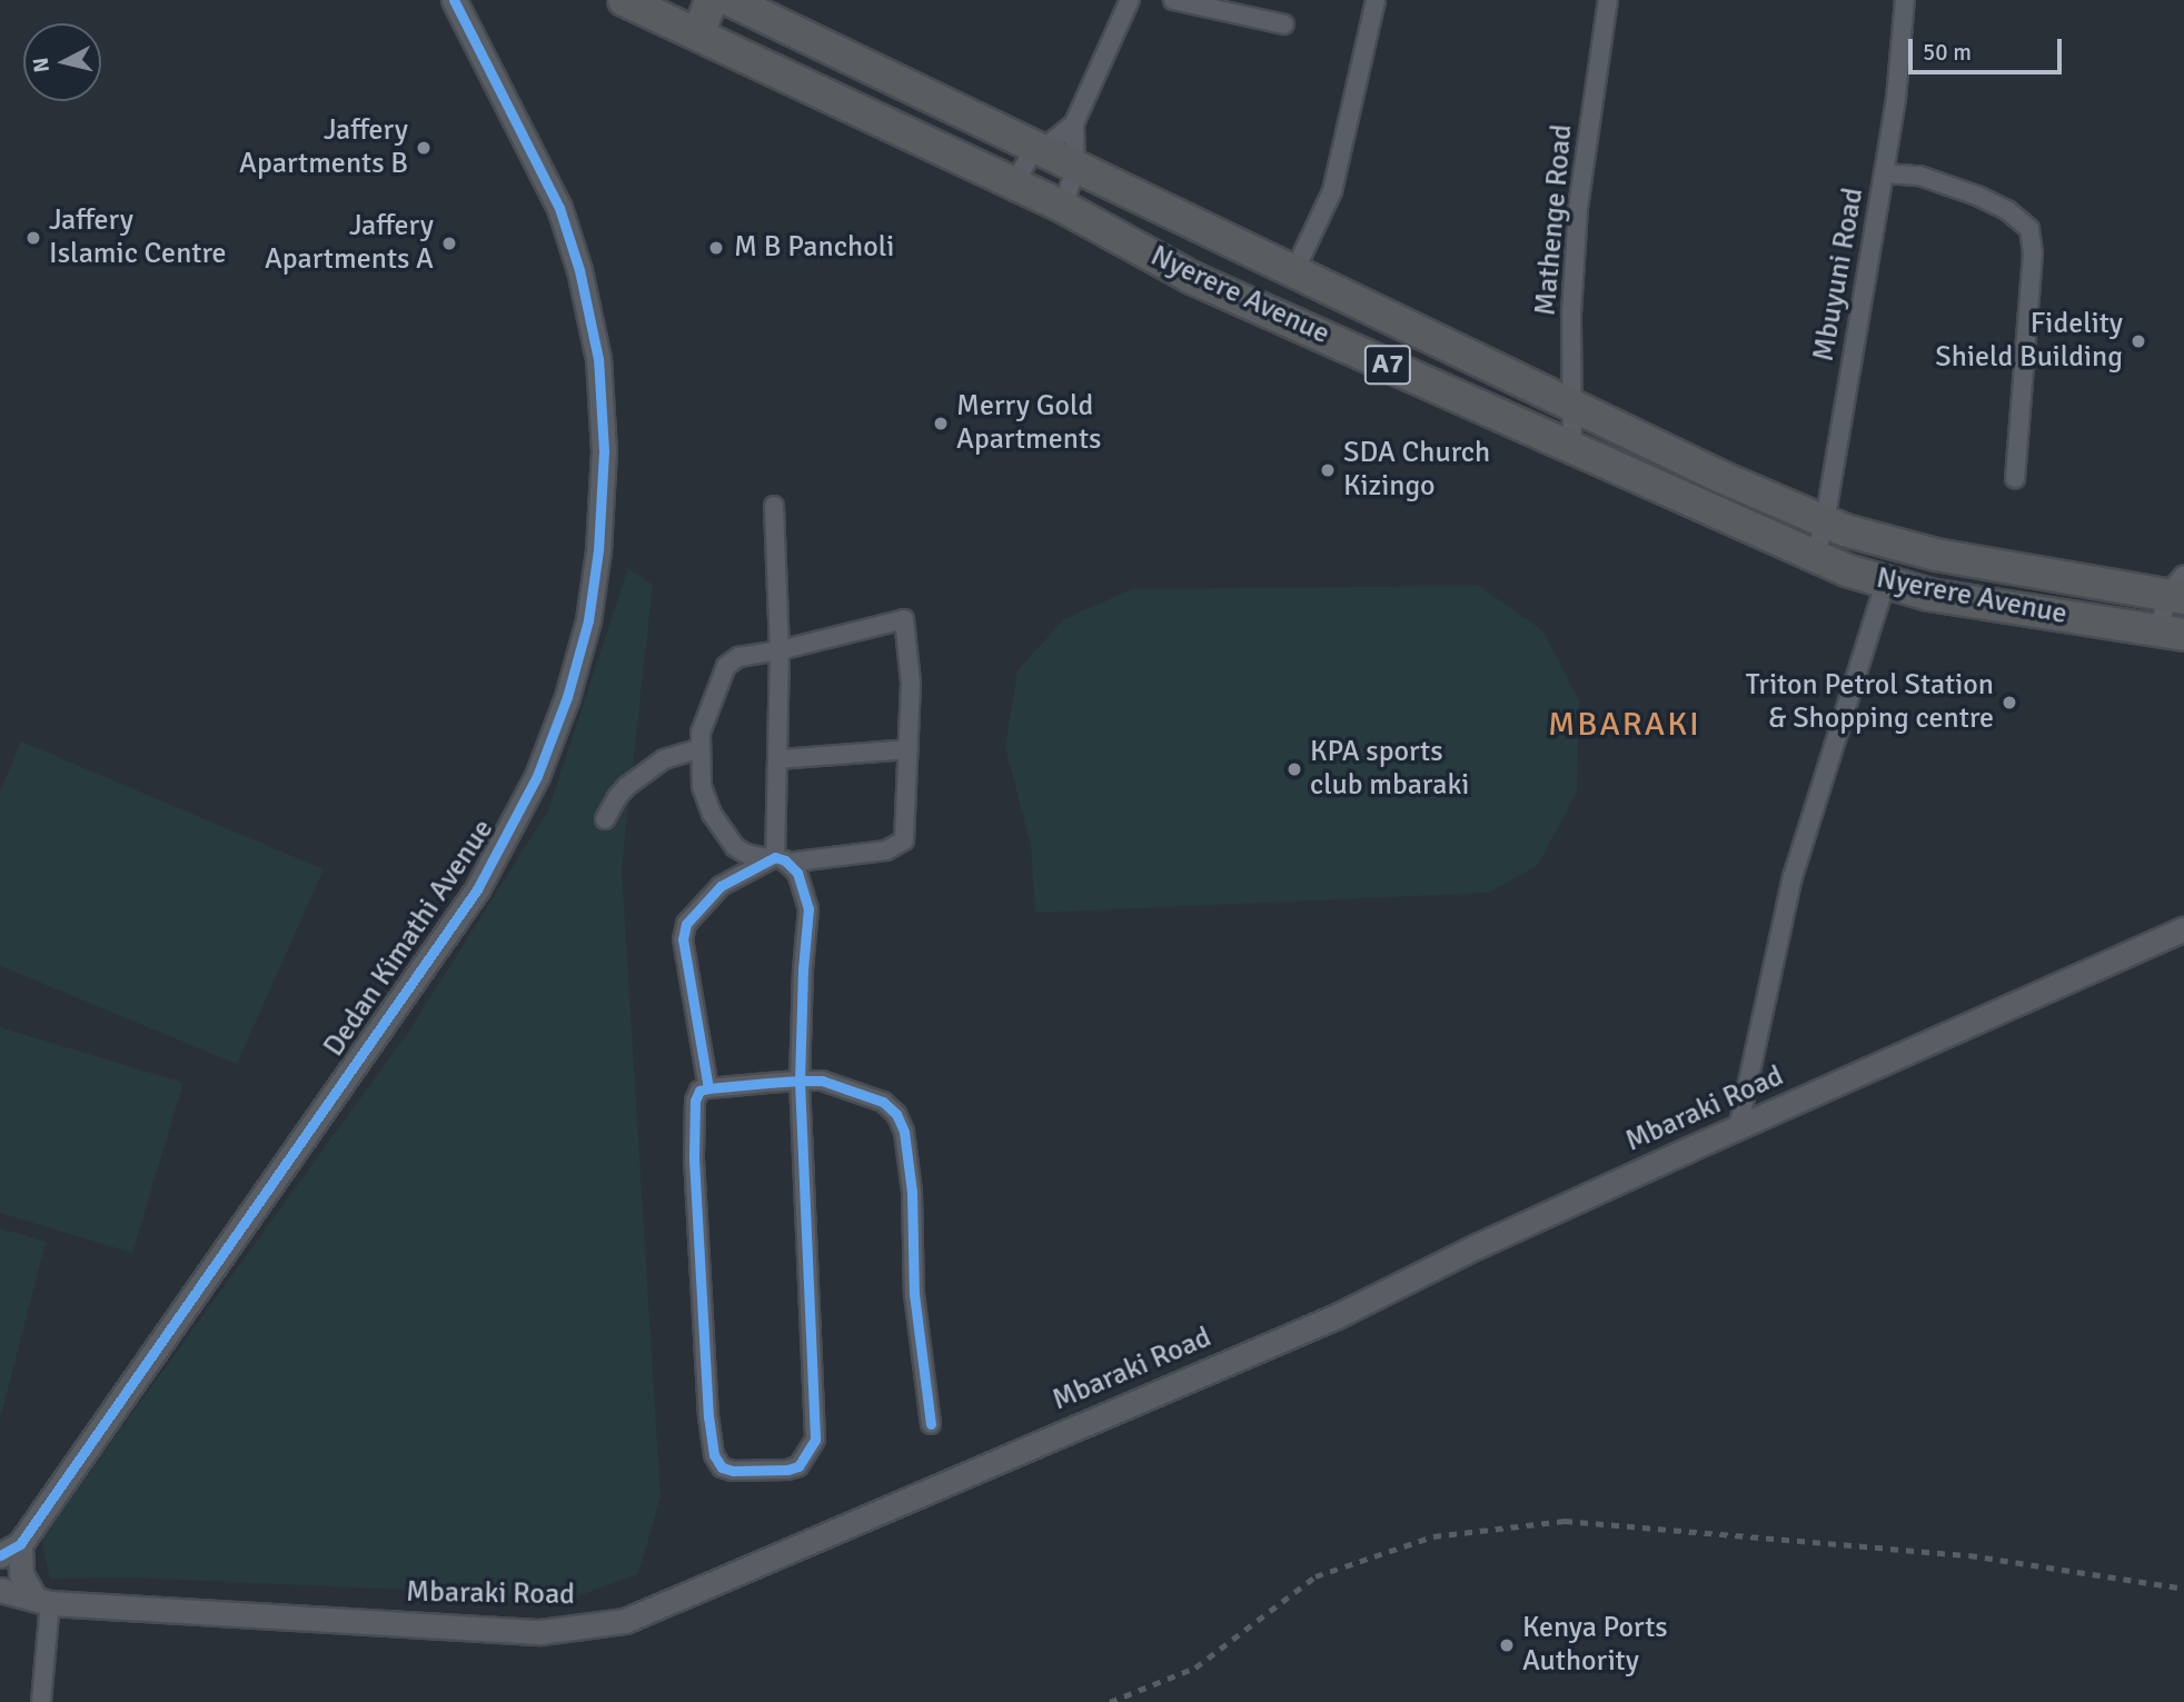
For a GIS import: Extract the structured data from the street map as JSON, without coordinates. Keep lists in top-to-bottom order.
{
  "streets": {
    "highway": ["Nyerere Avenue", "A7"],
    "main road": ["Dedan Kimathi Avenue", "Mbaraki Road"],
    "street": ["Mathenge Road", "Mbuyuni Road"]
  },
  "crossings": [
    ["Mathenge Road", "Nyerere Avenue"],
    ["Mbuyuni Road", "Nyerere Avenue"],
    ["Dedan Kimathi Avenue", "Mbaraki Road"]
  ],
  "districts": ["MBARAKI"],
  "places": [
    "Jaffery Apartments B",
    "Jaffery Islamic Centre",
    "Jaffery Apartments A",
    "M B Pancholi",
    "Fidelity Shield Building",
    "Merry Gold Apartments",
    "SDA Church Kizingo",
    "Triton Petrol Station & Shopping centre",
    "KPA sports club mbaraki",
    "Kenya Ports Authority"
  ],
  "scale_bar": "50 m",
  "north": "left"
}
